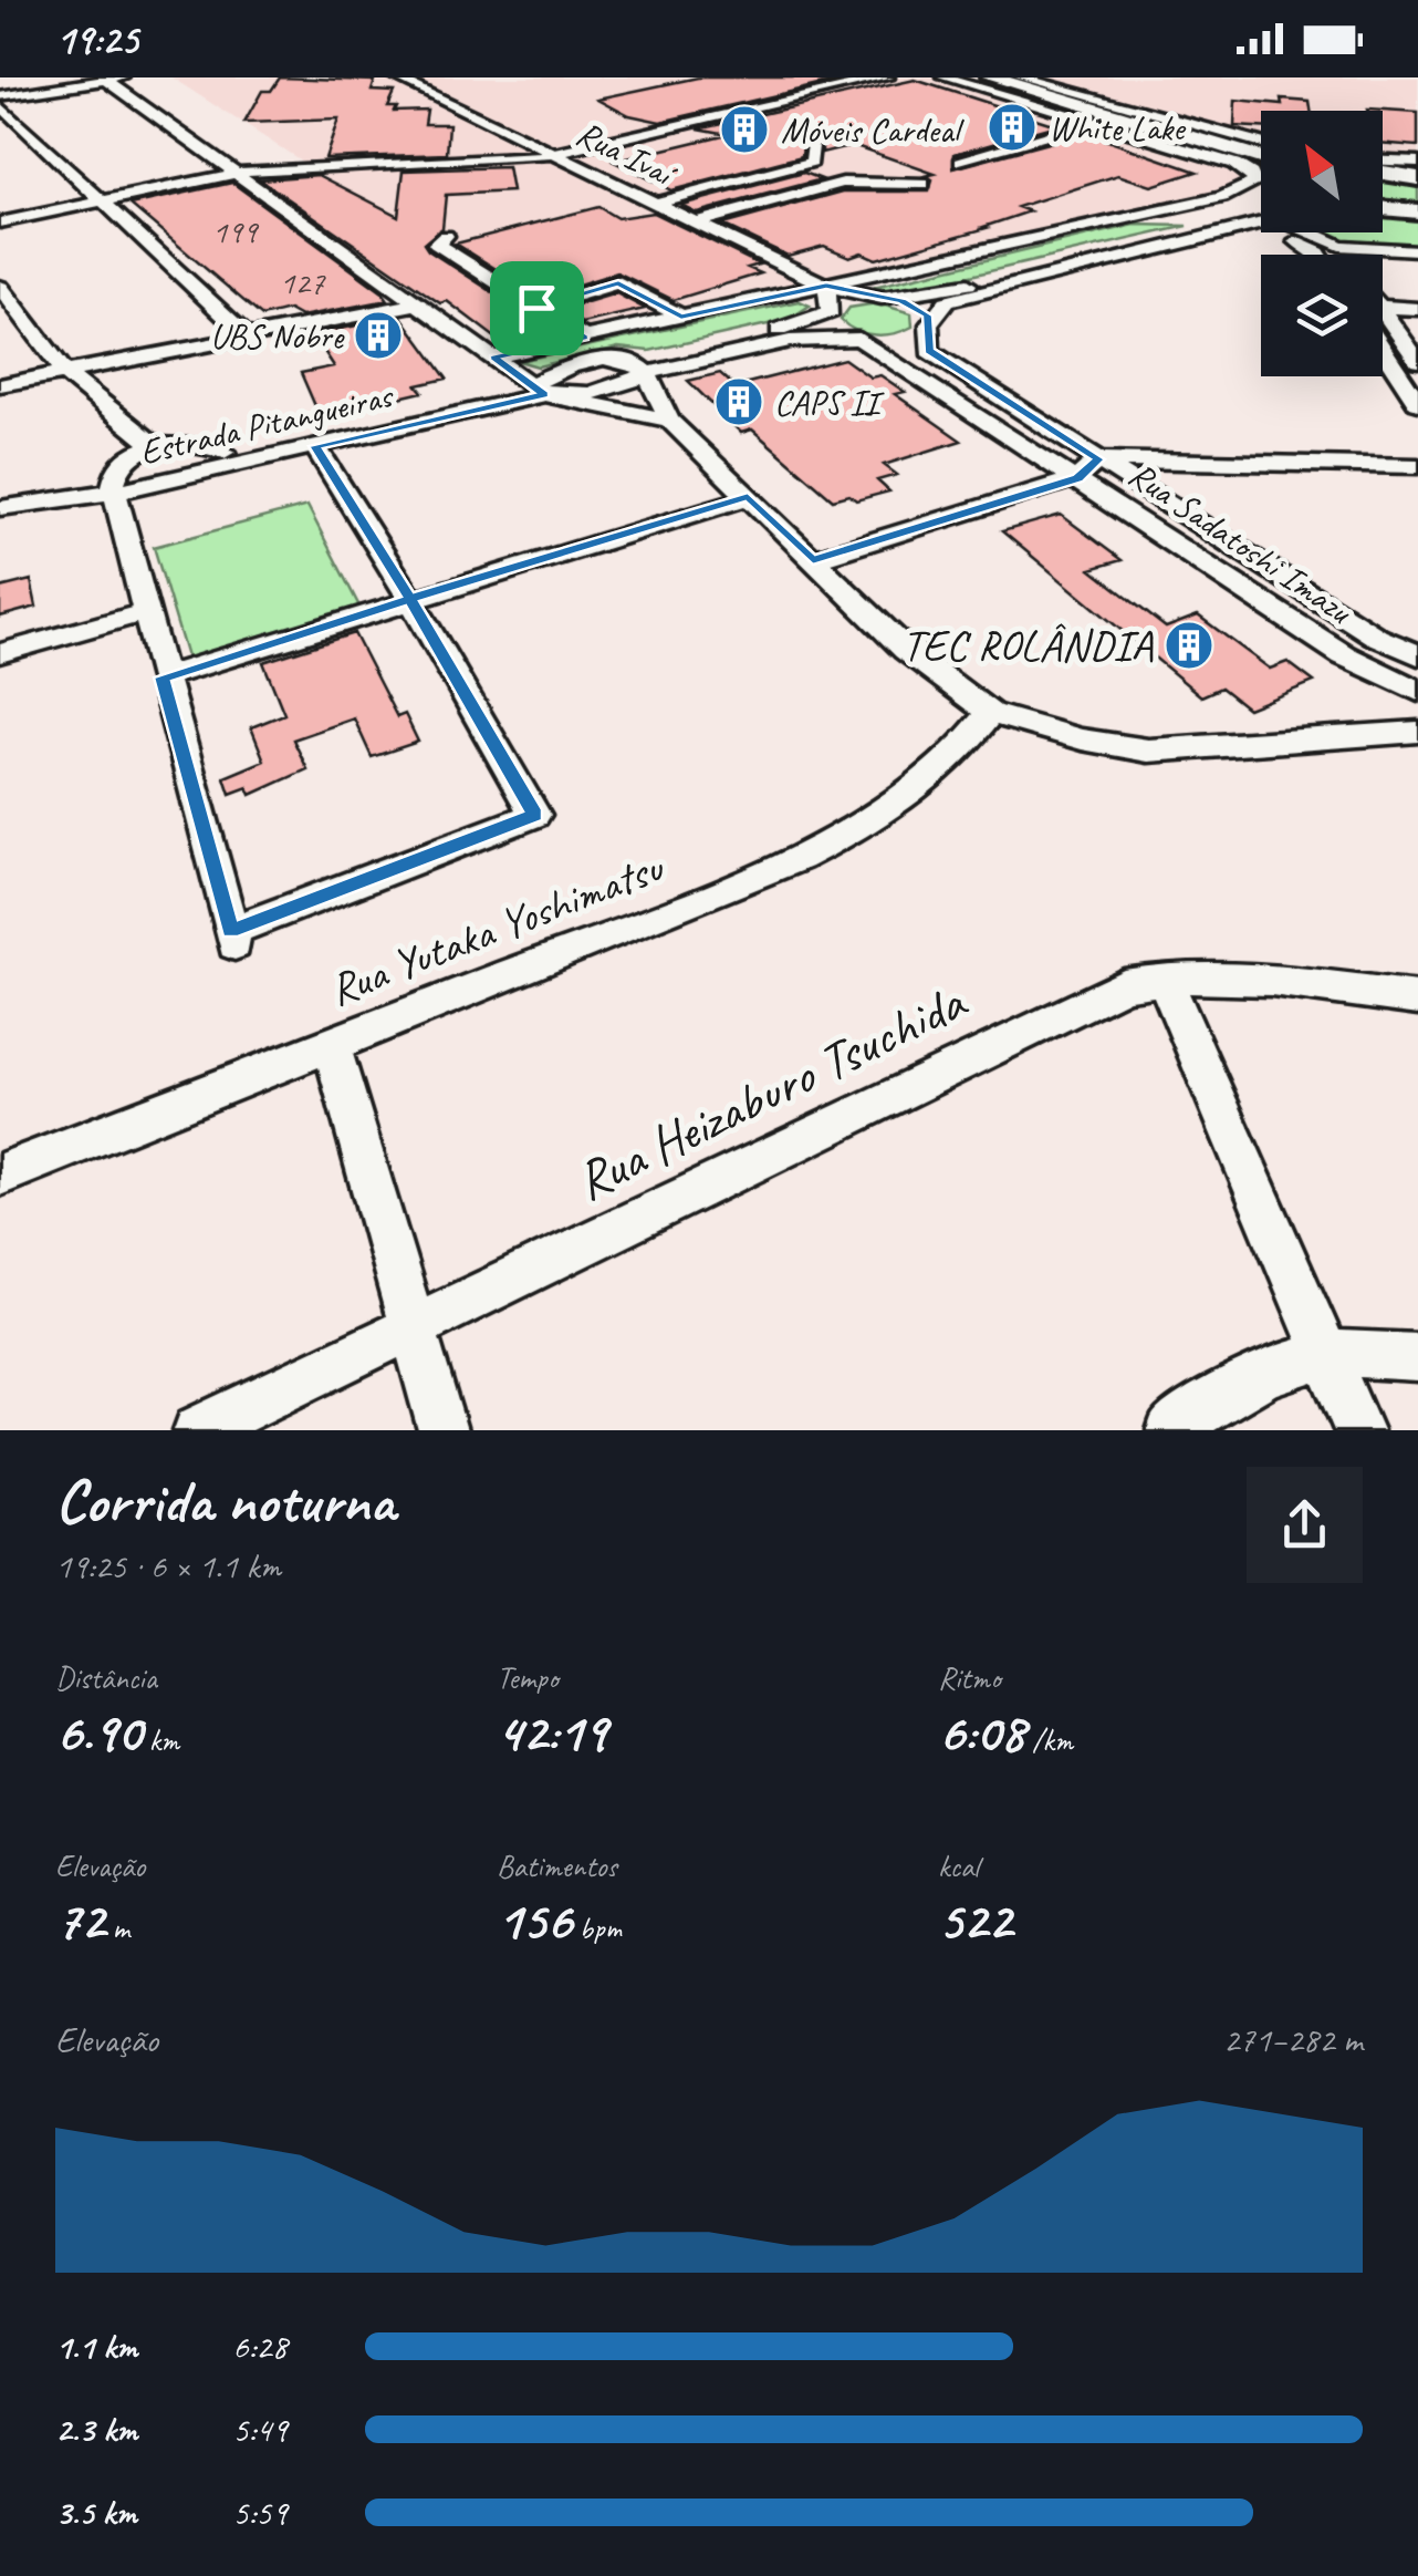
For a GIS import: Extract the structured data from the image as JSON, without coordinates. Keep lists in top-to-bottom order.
{
  "streets": {
    "street": [
      "Rua Ivaí",
      "Estrada Pitangueiras",
      "Rua Sadatoshi Imazu",
      "Rua Yutaka Yoshimatsu",
      "Rua Heizaburo Tsuchida"
    ]
  },
  "places": {
    "building": [
      "White Lake",
      "Móveis Cardeal",
      "UBS Nobre",
      "CAPS II",
      "TEC ROLÂNDIA"
    ]
  },
  "house_numbers": ["199", "127"],
  "north": "top left",
  "page": {
    "status": "19:25",
    "heading": ["Corrida noturna", "19:25 · 6 × 1.1 km"],
    "stats": [
      ["Distância", "6.90 km"],
      ["Tempo", "42:19"],
      ["Ritmo", "6:08 /km"],
      ["Elevação", "72 m"],
      ["Batimentos", "156 bpm"],
      ["kcal", "522"]
    ],
    "chart": ["Elevação", "271–282 m"],
    "list": [
      {
        "name": "1.1 km",
        "note": "6:28"
      },
      {
        "name": "2.3 km",
        "note": "5:49"
      },
      {
        "name": "3.5 km",
        "note": "5:59"
      }
    ]
  }
}
